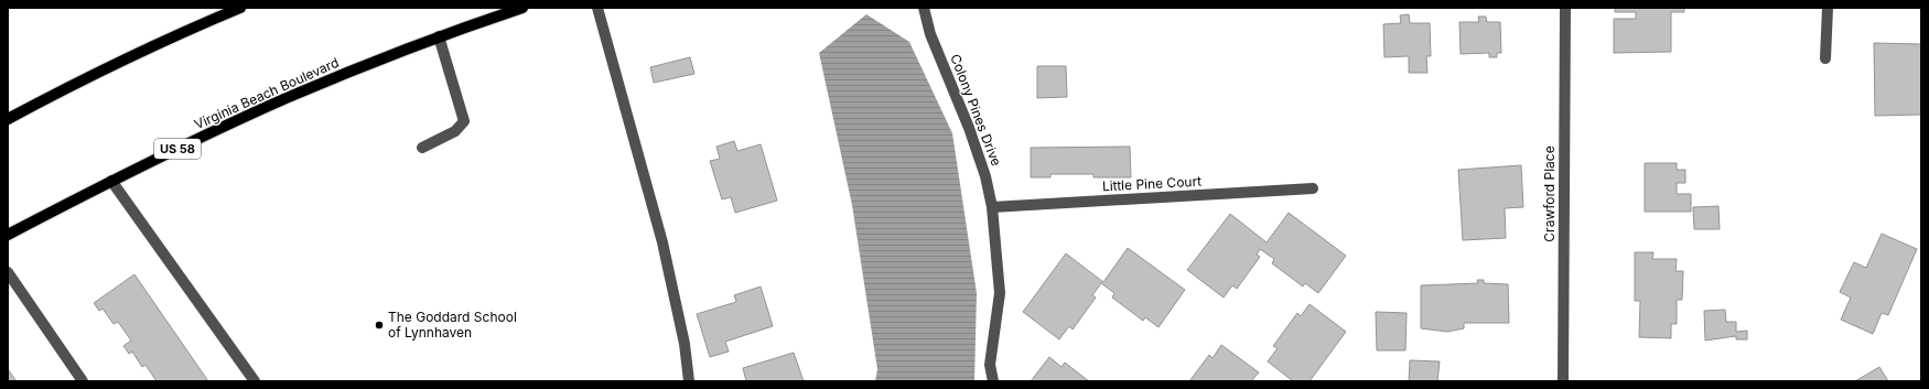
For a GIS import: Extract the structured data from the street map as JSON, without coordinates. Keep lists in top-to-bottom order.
{
  "streets": {
    "main road": ["Virginia Beach Boulevard", "US 58"],
    "street": ["Colony Pines Drive", "Little Pine Court", "Crawford Place"]
  },
  "crossings": [
    ["Colony Pines Drive", "Little Pine Court"]
  ],
  "places": ["The Goddard School of Lynnhaven"]
}
